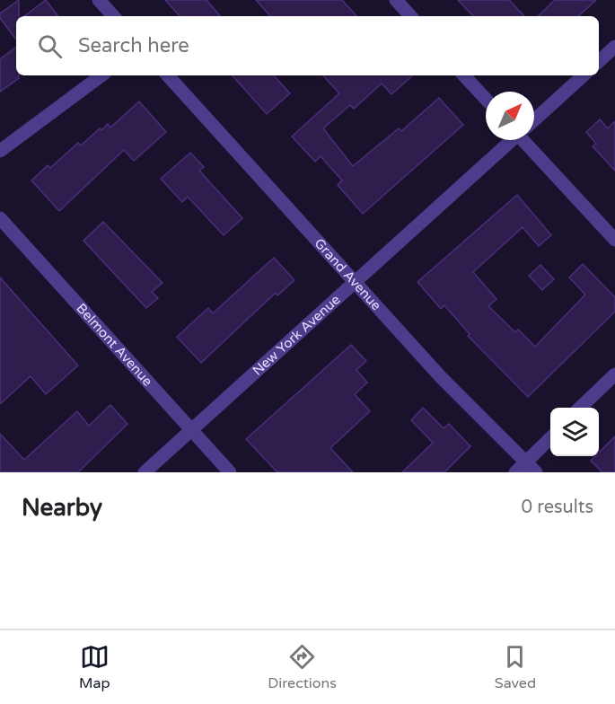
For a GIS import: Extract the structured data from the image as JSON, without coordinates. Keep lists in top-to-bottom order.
{
  "streets": {
    "street": ["Grand Avenue", "New York Avenue", "Belmont Avenue"]
  },
  "crossings": [
    ["Grand Avenue", "New York Avenue"],
    ["New York Avenue", "Belmont Avenue"]
  ],
  "north": "top right",
  "page": {
    "search": "Search here",
    "heading": ["Nearby", "0 results"],
    "nav": ["Map", "Directions", "Saved"]
  }
}
